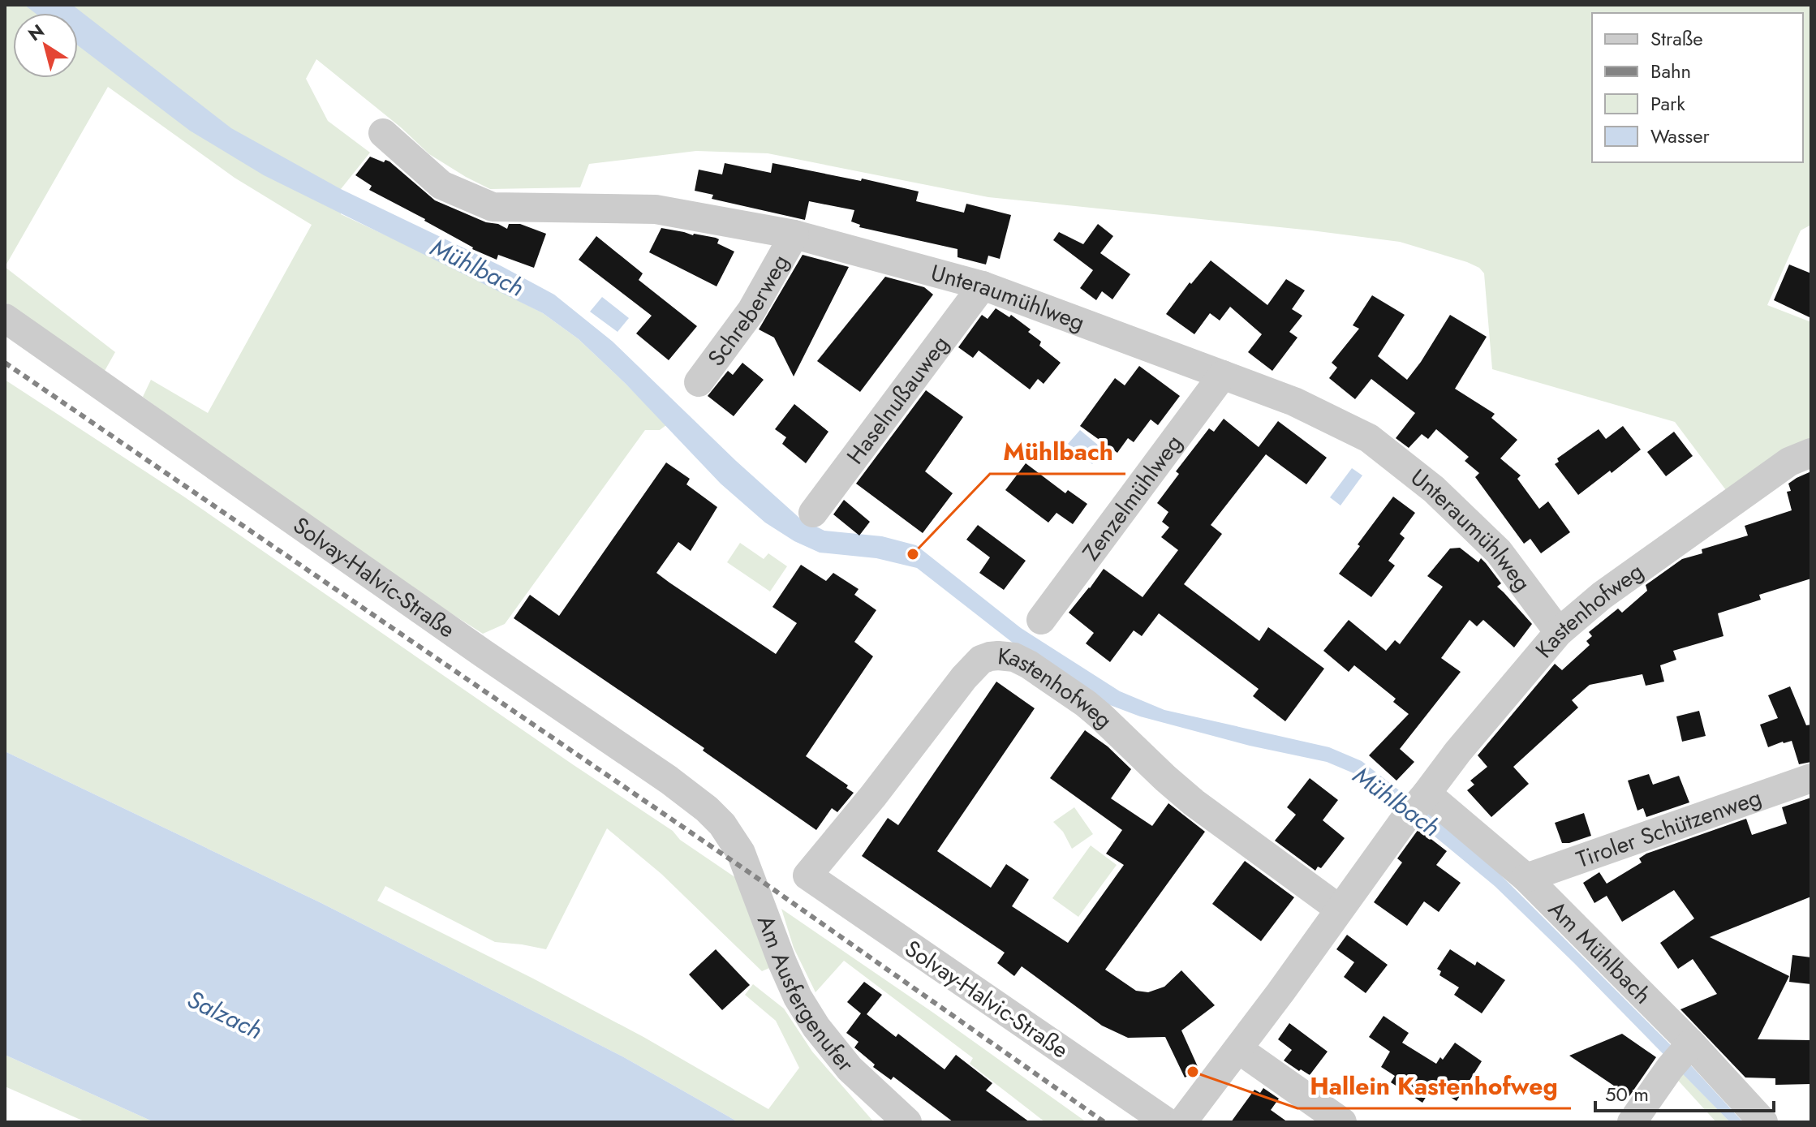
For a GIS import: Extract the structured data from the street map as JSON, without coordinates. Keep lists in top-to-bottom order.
{
  "streets": {
    "street": [
      "Unteraumühlweg",
      "Schreberweg",
      "Haselnußauweg",
      "Zenzelmühlweg",
      "Solvay-Halvic-Straße",
      "Kastenhofweg",
      "Tiroler Schützenweg",
      "Am Mühlbach",
      "Am Ausfergenufer"
    ]
  },
  "crossings": [
    ["Unteraumühlweg", "Schreberweg"],
    ["Unteraumühlweg", "Haselnußauweg"],
    ["Unteraumühlweg", "Zenzelmühlweg"],
    ["Unteraumühlweg", "Kastenhofweg"],
    ["Solvay-Halvic-Straße", "Kastenhofweg"],
    ["Solvay-Halvic-Straße", "Am Ausfergenufer"],
    ["Kastenhofweg", "Am Mühlbach"],
    ["Tiroler Schützenweg", "Am Mühlbach"]
  ],
  "water": ["Mühlbach", "Salzach"],
  "places": ["Mühlbach", "Hallein Kastenhofweg"],
  "legend": [
    "Straße",
    "Bahn",
    "Park",
    "Wasser"
  ],
  "scale_bar": "50 m",
  "north": "top left"
}
